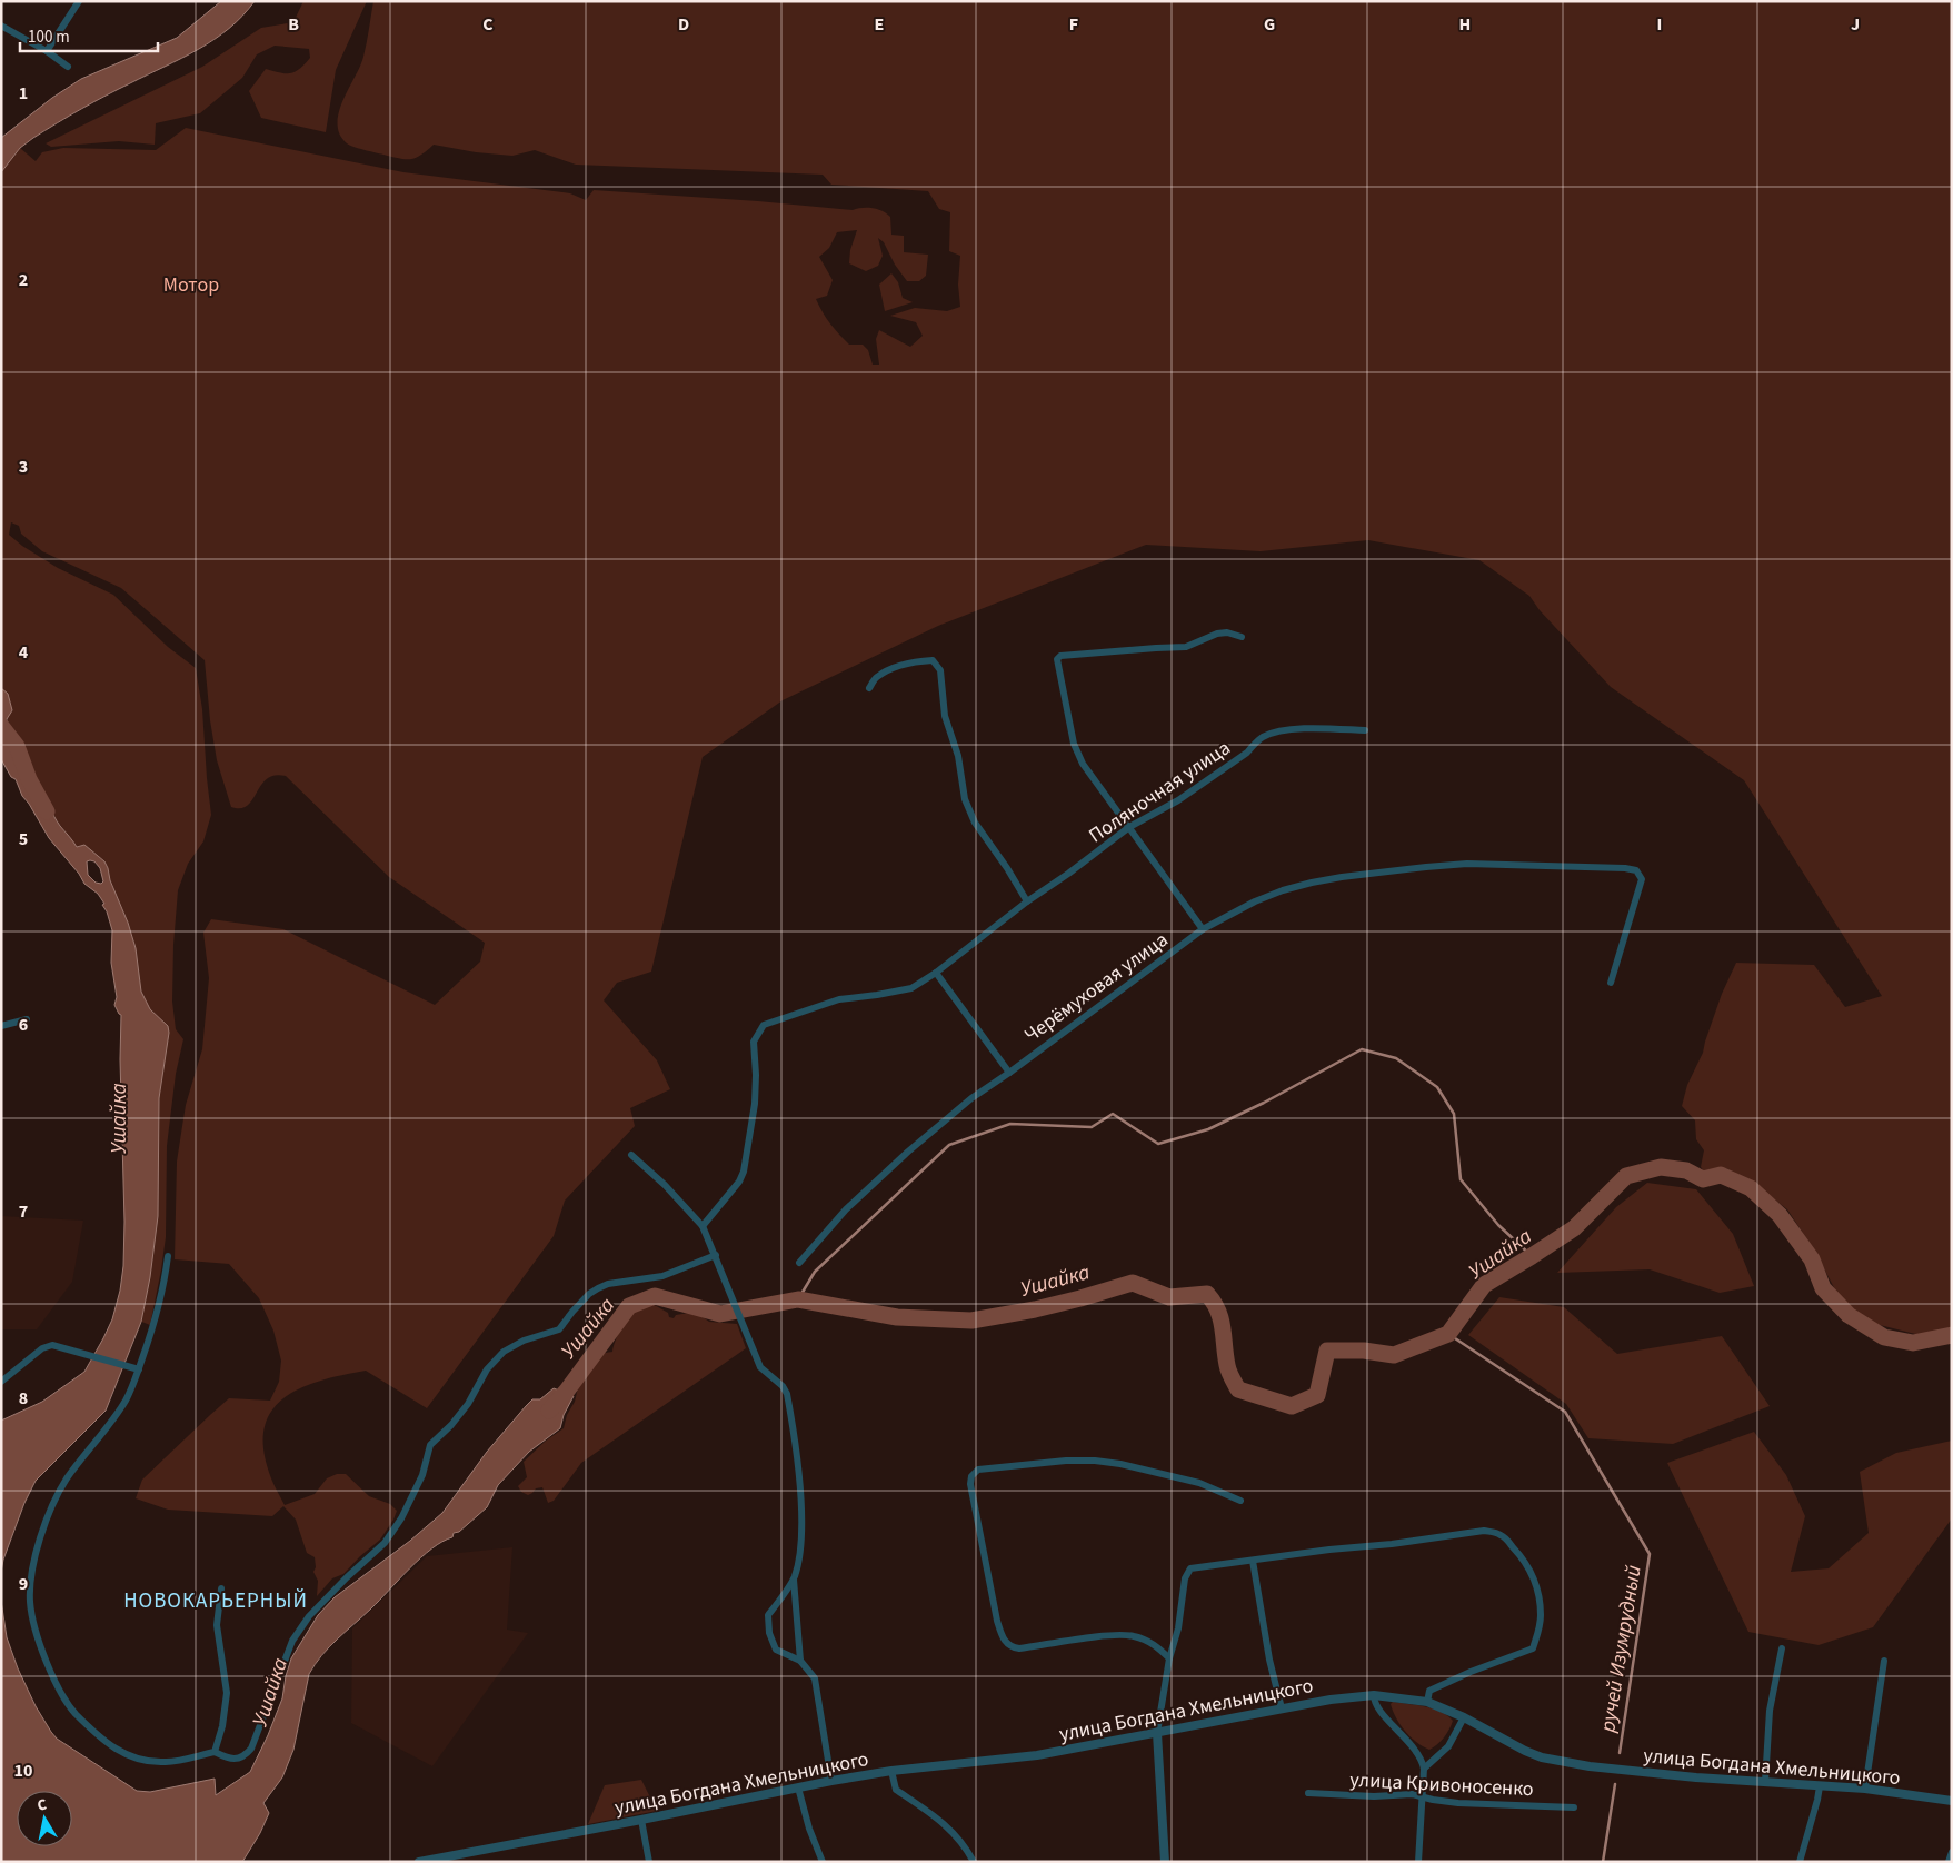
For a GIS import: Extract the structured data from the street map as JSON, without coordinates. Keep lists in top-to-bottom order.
{
  "streets": {
    "street": [
      "Поляночная улица",
      "Черёмуховая улица",
      "улица Богдана Хмельницкого",
      "улица Кривоносенко"
    ]
  },
  "districts": ["НОВОКАРЬЕРНЫЙ"],
  "water": ["Ушайка", "ручей Изумрудный"],
  "parks": ["Мотор"],
  "scale_bar": "100 m",
  "north": "top",
  "grid": {
    "columns": [
      "B",
      "C",
      "D",
      "E",
      "F",
      "G",
      "H",
      "I",
      "J"
    ],
    "rows": [
      "1",
      "2",
      "3",
      "4",
      "5",
      "6",
      "7",
      "8",
      "9",
      "10"
    ]
  }
}
